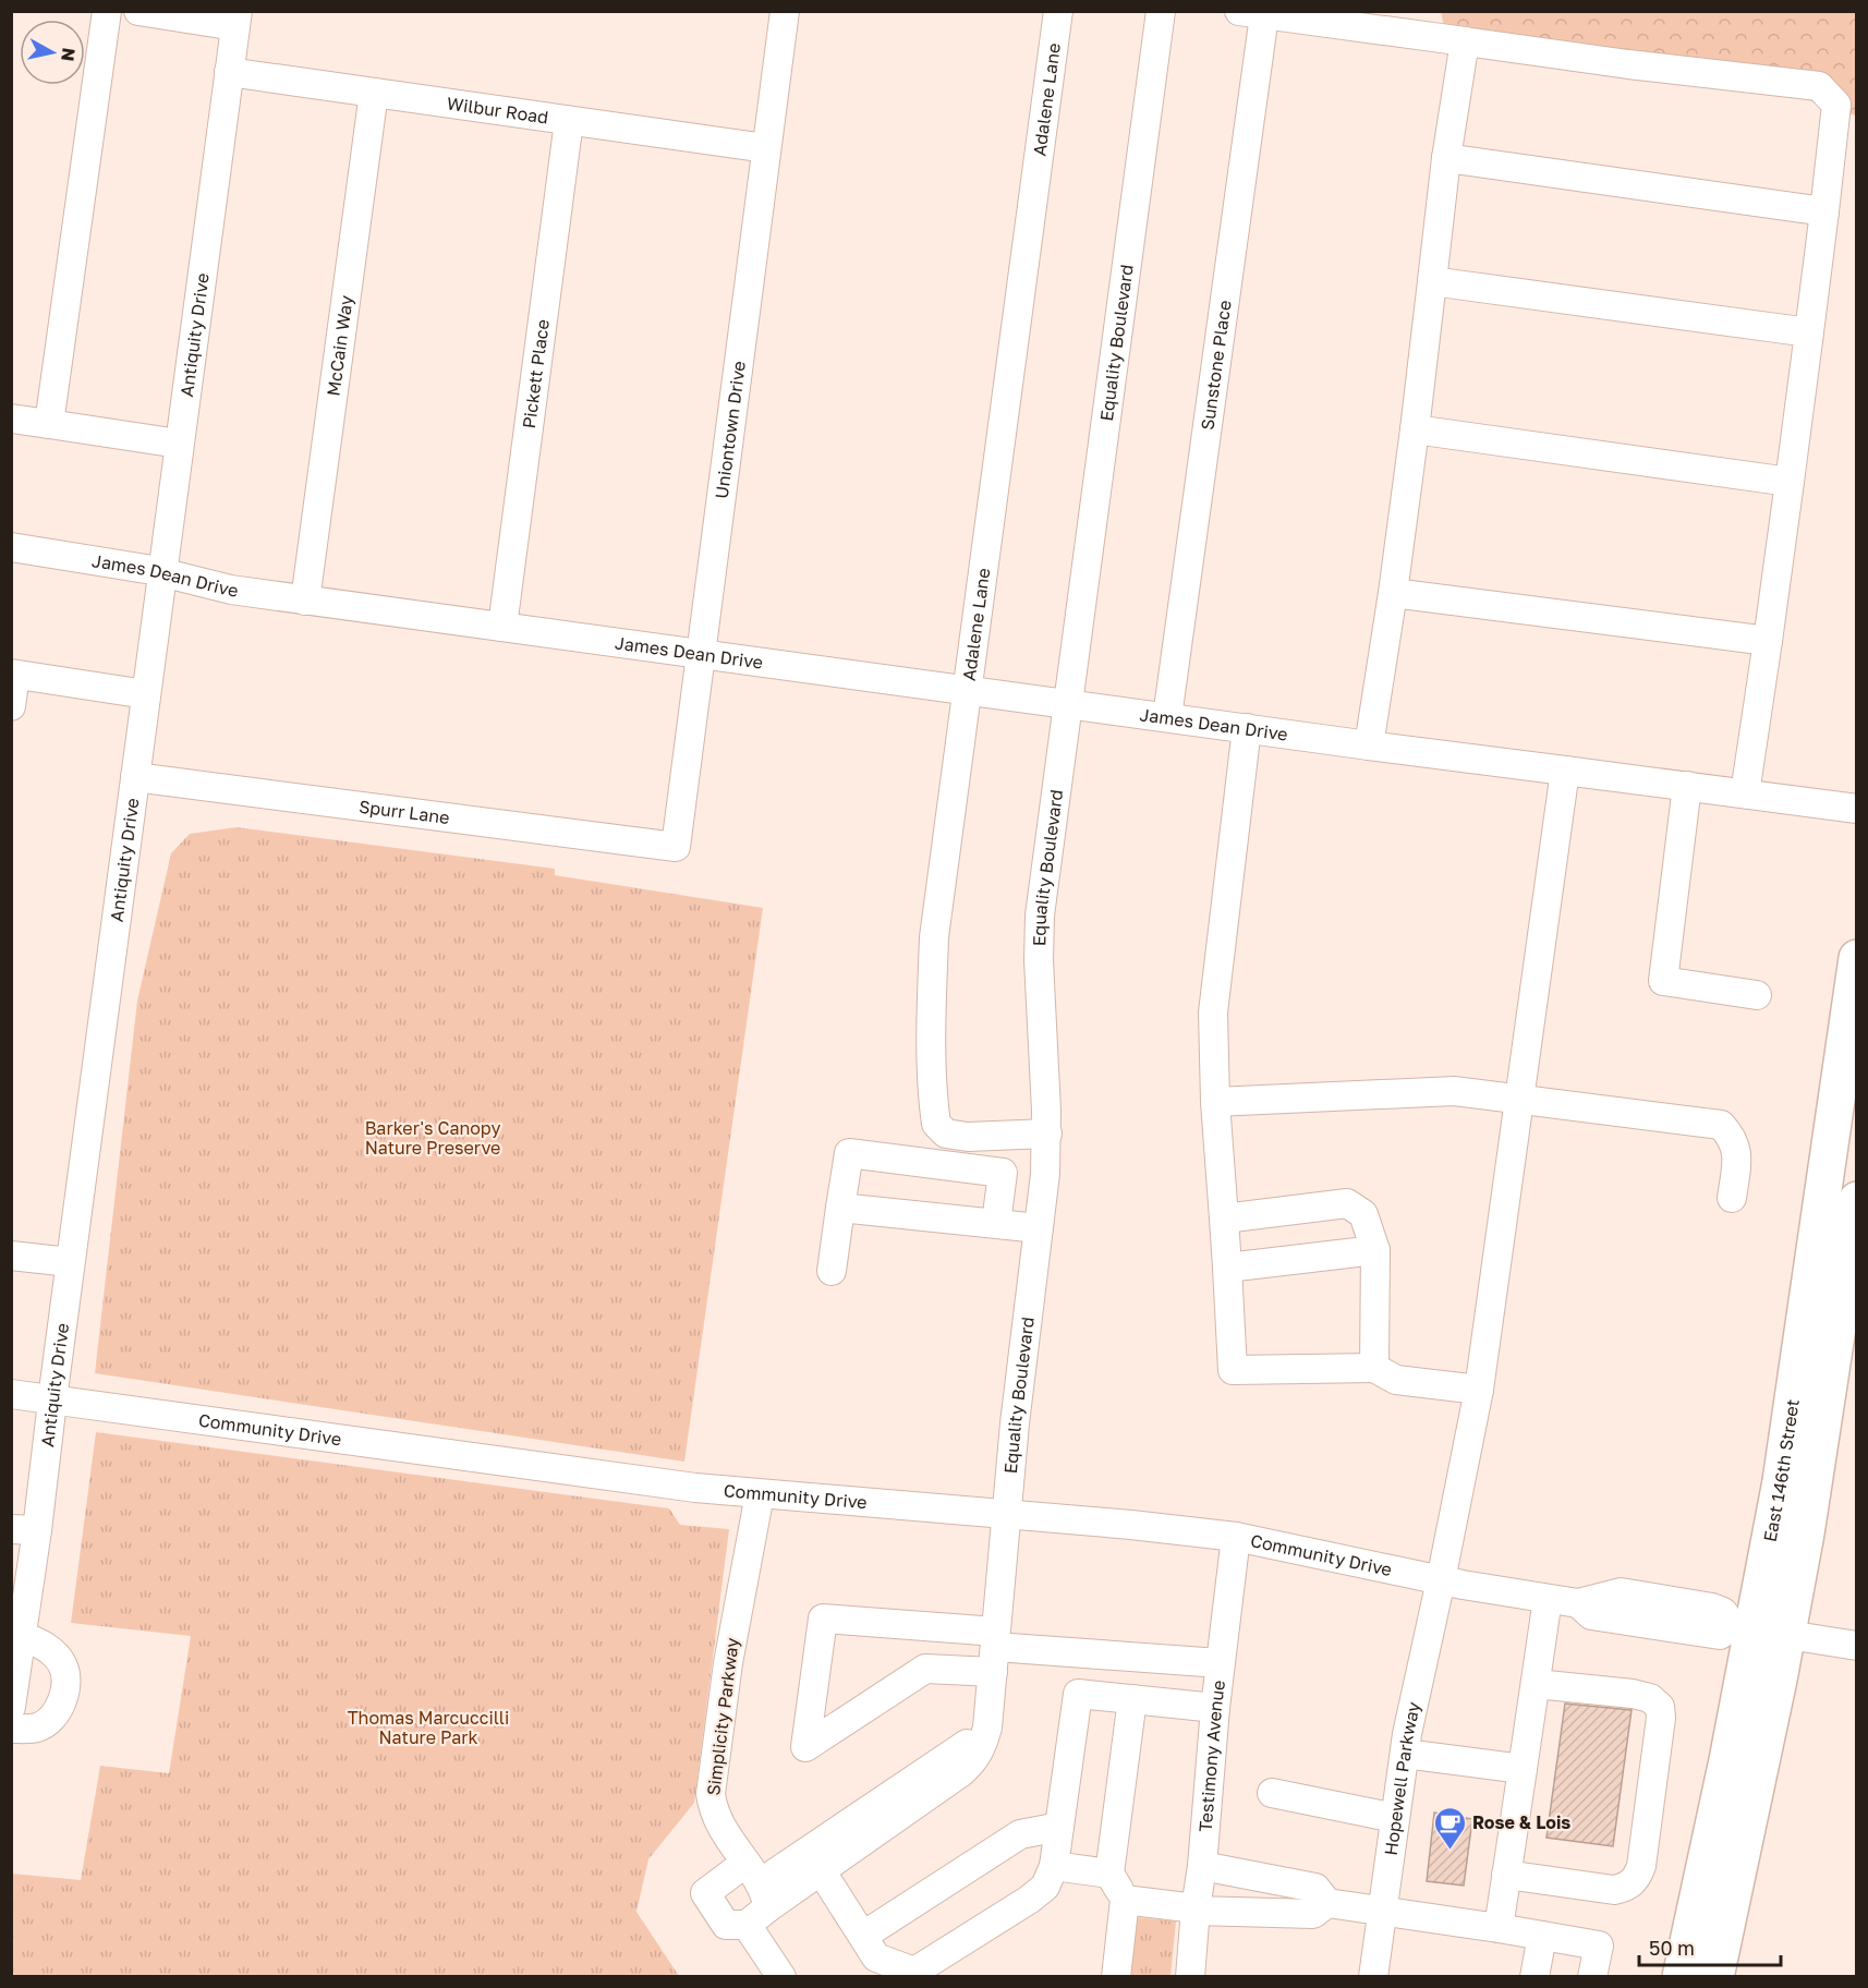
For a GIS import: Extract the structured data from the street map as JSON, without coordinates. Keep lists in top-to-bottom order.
{
  "streets": {
    "main road": ["East 146th Street"],
    "street": [
      "Adalene Lane",
      "Wilbur Road",
      "Antiquity Drive",
      "Equality Boulevard",
      "McCain Way",
      "Sunstone Place",
      "Pickett Place",
      "Uniontown Drive",
      "James Dean Drive",
      "Spurr Lane",
      "Community Drive",
      "Simplicity Parkway",
      "Testimony Avenue",
      "Hopewell Parkway"
    ]
  },
  "crossings": [
    ["Adalene Lane", "Equality Boulevard"],
    ["Adalene Lane", "James Dean Drive"],
    ["Wilbur Road", "Antiquity Drive"],
    ["Wilbur Road", "McCain Way"],
    ["Wilbur Road", "Pickett Place"],
    ["Wilbur Road", "Uniontown Drive"],
    ["Antiquity Drive", "James Dean Drive"],
    ["Antiquity Drive", "Spurr Lane"],
    ["Antiquity Drive", "Community Drive"],
    ["Equality Boulevard", "James Dean Drive"],
    ["Equality Boulevard", "Community Drive"],
    ["Equality Boulevard", "Simplicity Parkway"],
    ["McCain Way", "James Dean Drive"],
    ["Sunstone Place", "James Dean Drive"],
    ["Pickett Place", "James Dean Drive"],
    ["Uniontown Drive", "James Dean Drive"],
    ["Uniontown Drive", "Spurr Lane"],
    ["James Dean Drive", "Hopewell Parkway"],
    ["Community Drive", "East 146th Street"],
    ["Community Drive", "Simplicity Parkway"],
    ["Community Drive", "Testimony Avenue"],
    ["Community Drive", "Hopewell Parkway"]
  ],
  "parks": ["Barker's Canopy Nature Preserve", "Thomas Marcuccilli Nature Park"],
  "places": {
    "cafe": ["Rose & Lois"]
  },
  "scale_bar": "50 m",
  "north": "right"
}
